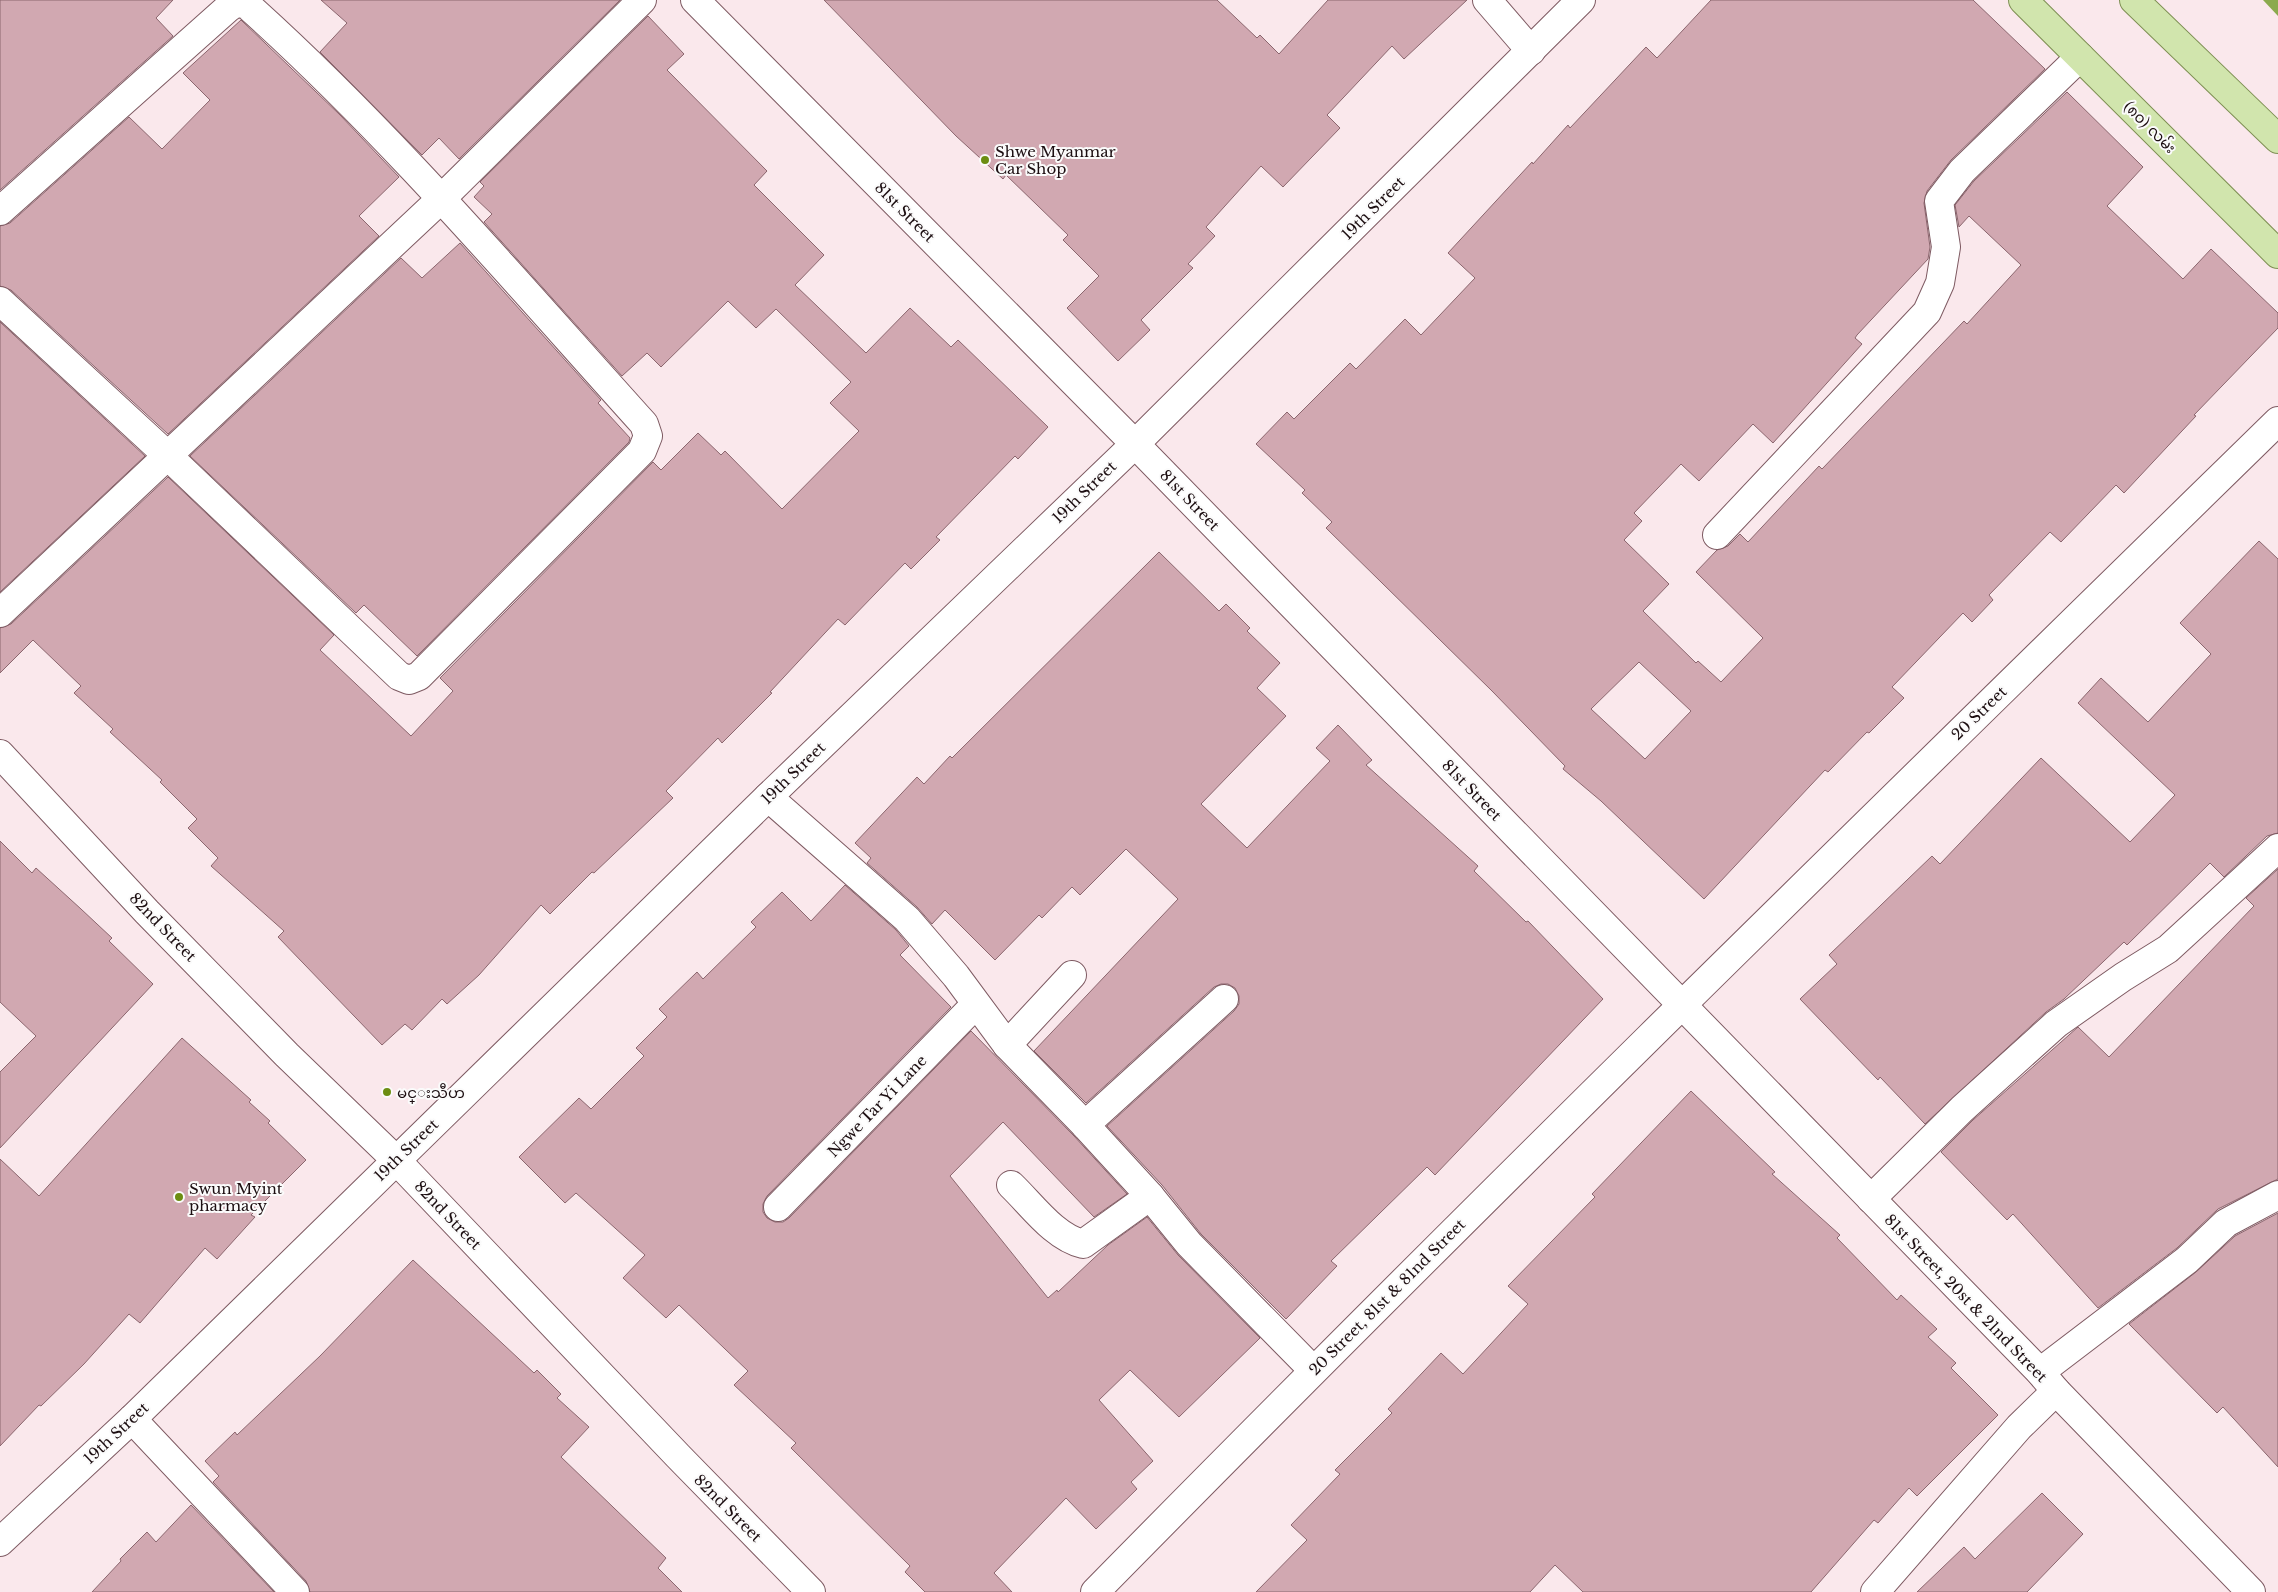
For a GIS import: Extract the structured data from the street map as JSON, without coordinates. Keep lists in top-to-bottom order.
{
  "streets": {
    "main road": ["(၈၀) လမ်း"],
    "street": [
      "19th Street",
      "81st Street",
      "20 Street",
      "82nd Street",
      "Ngwe Tar Yi Lane",
      "20 Street, 81st & 81nd Street",
      "81st Street, 20st & 21nd Street"
    ]
  },
  "crossings": [
    ["19th Street", "81st Street"],
    ["19th Street", "82nd Street"],
    ["81st Street", "20 Street"],
    ["81st Street", "20 Street, 81st & 81nd Street"],
    ["81st Street", "81st Street, 20st & 21nd Street"],
    ["20 Street", "20 Street, 81st & 81nd Street"],
    ["20 Street", "81st Street, 20st & 21nd Street"],
    ["20 Street, 81st & 81nd Street", "81st Street, 20st & 21nd Street"]
  ],
  "places": ["Shwe Myanmar Car Shop", "မင္းသီဟ", "Swun Myint pharmacy"]
}
